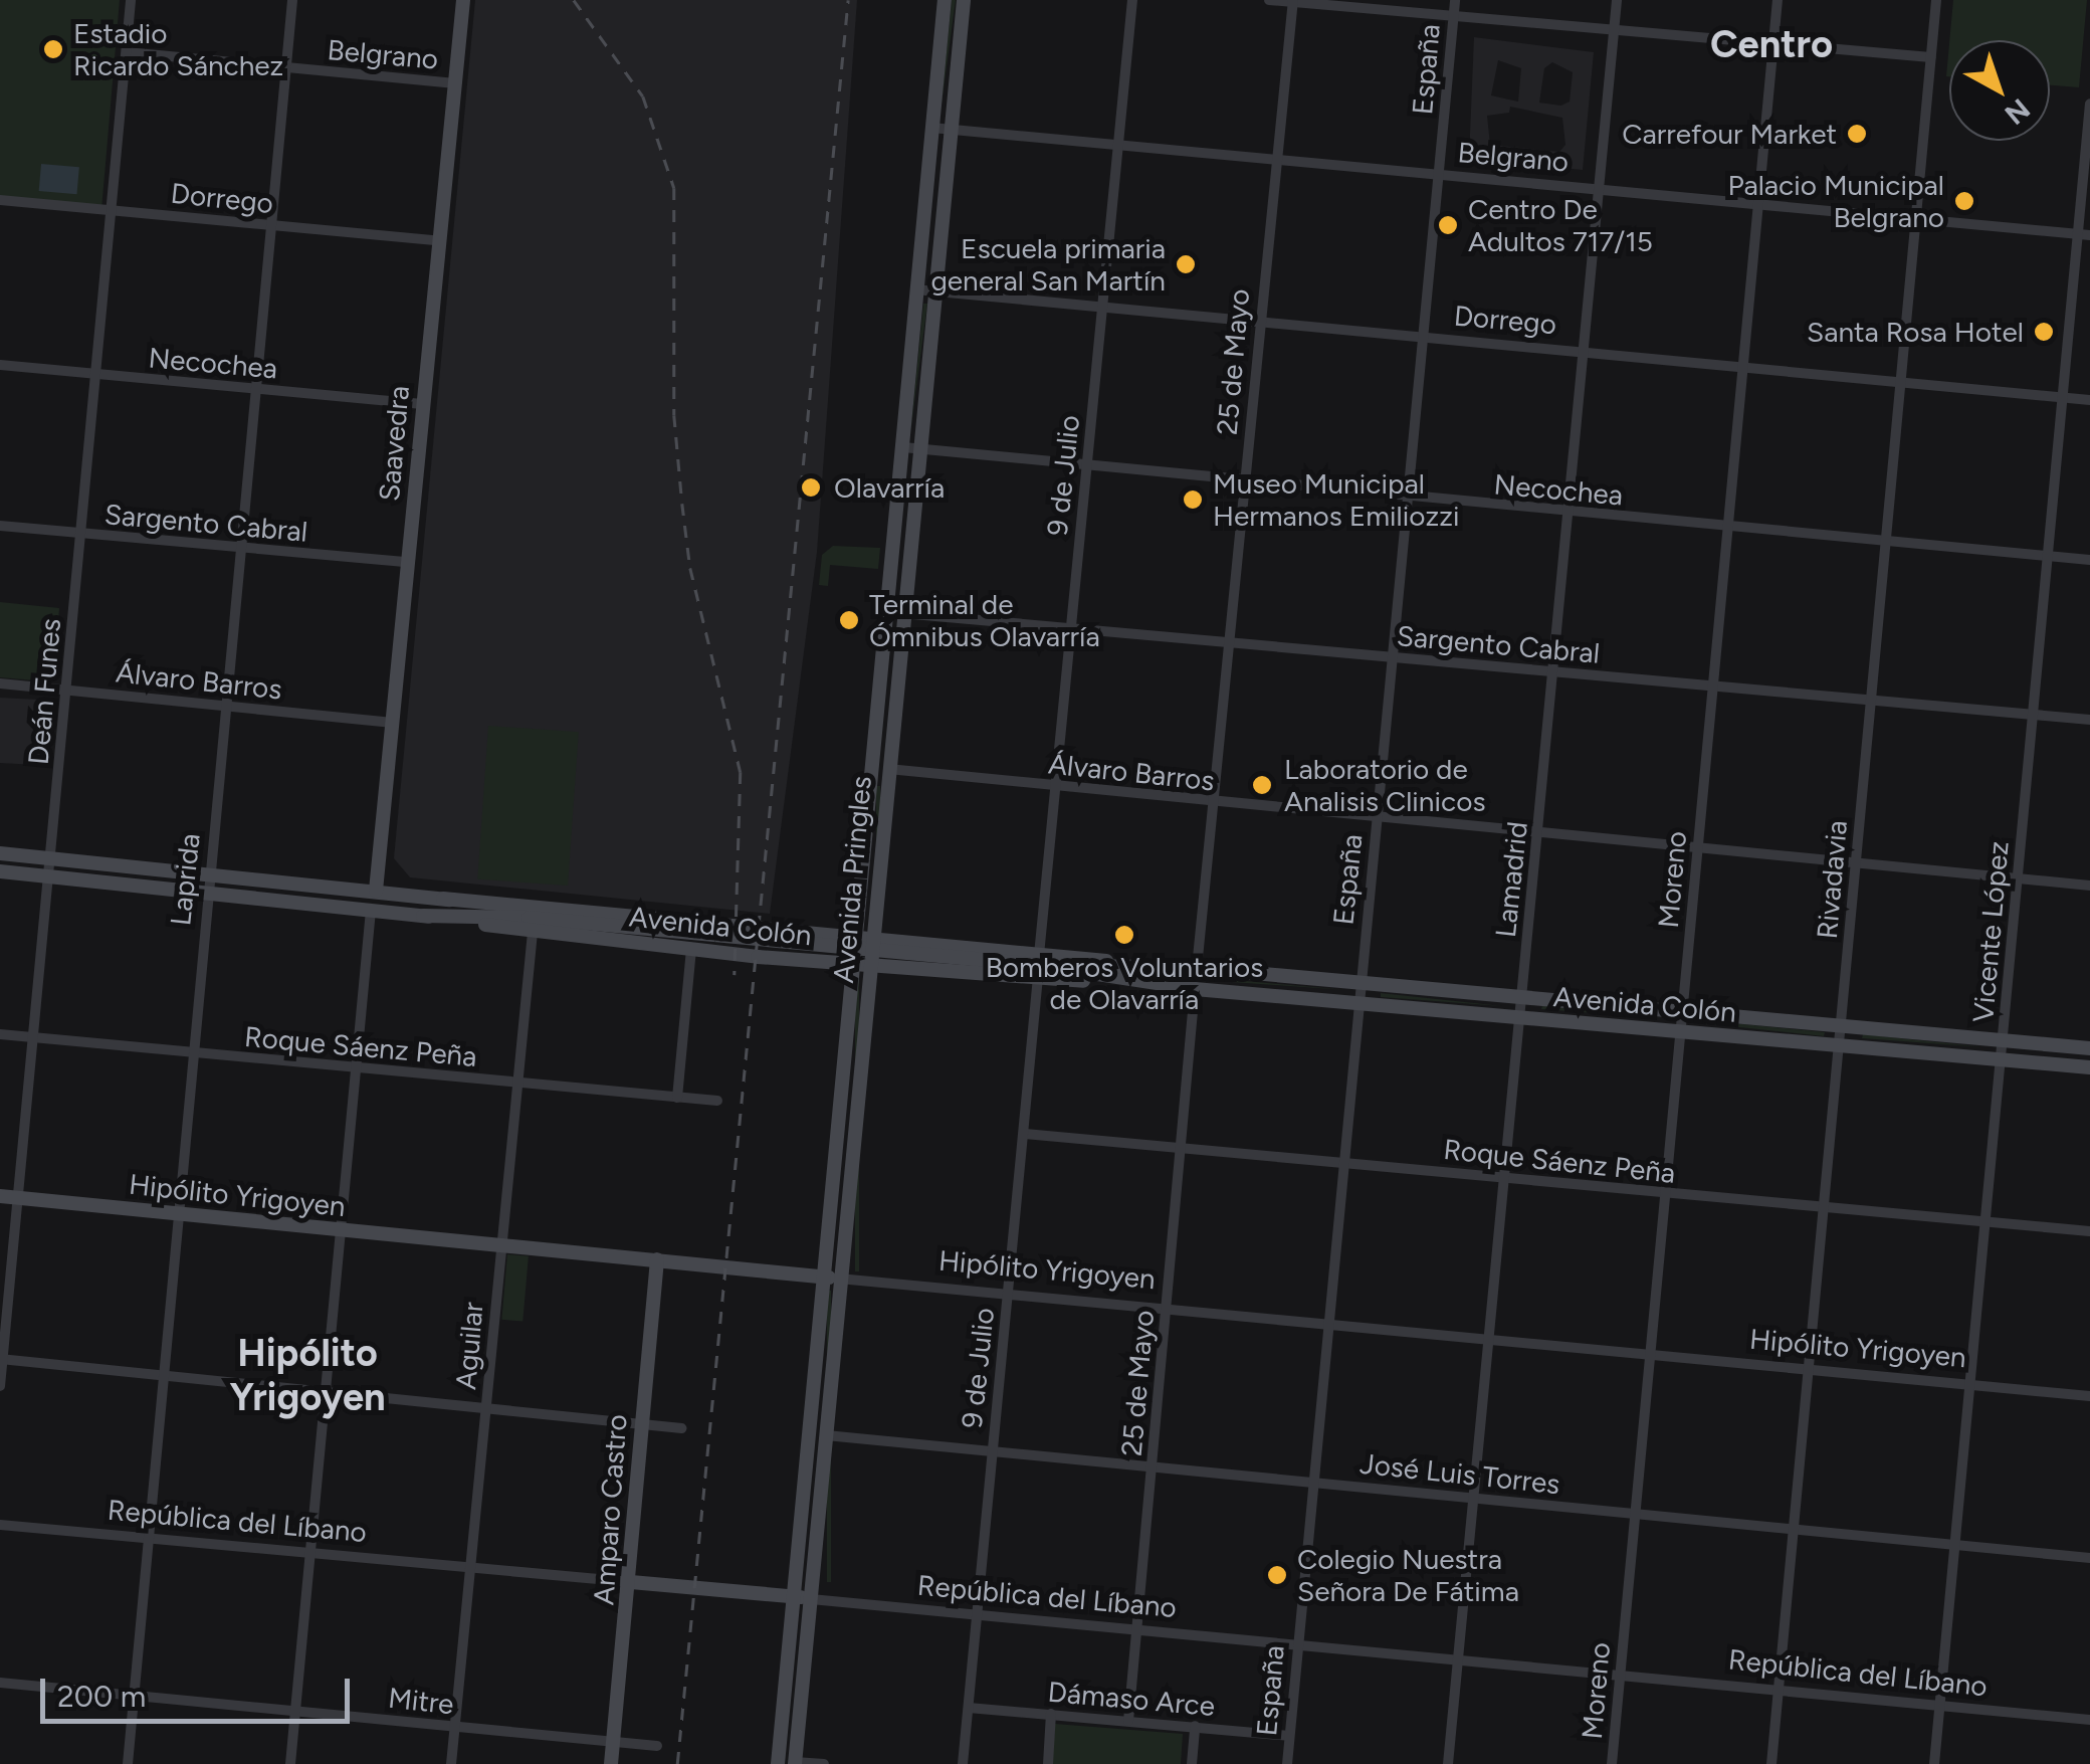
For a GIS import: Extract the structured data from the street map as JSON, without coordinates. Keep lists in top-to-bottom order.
{
  "streets": {
    "main road": [
      "Saavedra",
      "Avenida Pringles",
      "Avenida Colón",
      "Hipólito Yrigoyen",
      "Amparo Castro",
      "República del Líbano"
    ],
    "street": [
      "Belgrano",
      "España",
      "Dorrego",
      "25 de Mayo",
      "Necochea",
      "9 de Julio",
      "Sargento Cabral",
      "Álvaro Barros",
      "Deán Funes",
      "Laprida",
      "Lamadrid",
      "Moreno",
      "Rivadavia",
      "Vicente López",
      "Roque Sáenz Peña",
      "Aguilar",
      "José Luis Torres",
      "Dámaso Arce",
      "Mitre"
    ]
  },
  "crossings": [
    ["Belgrano", "España"],
    ["Belgrano", "25 de Mayo"],
    ["Belgrano", "Saavedra"],
    ["Belgrano", "9 de Julio"],
    ["Belgrano", "Deán Funes"],
    ["Belgrano", "Laprida"],
    ["Belgrano", "Avenida Pringles"],
    ["Belgrano", "Lamadrid"],
    ["Belgrano", "Moreno"],
    ["Belgrano", "Rivadavia"],
    ["Belgrano", "Vicente López"],
    ["España", "Dorrego"],
    ["España", "Necochea"],
    ["España", "Sargento Cabral"],
    ["España", "Álvaro Barros"],
    ["España", "Avenida Colón"],
    ["España", "Roque Sáenz Peña"],
    ["España", "Hipólito Yrigoyen"],
    ["España", "José Luis Torres"],
    ["España", "República del Líbano"],
    ["España", "Dámaso Arce"],
    ["Dorrego", "25 de Mayo"],
    ["Dorrego", "Saavedra"],
    ["Dorrego", "9 de Julio"],
    ["Dorrego", "Deán Funes"],
    ["Dorrego", "Laprida"],
    ["Dorrego", "Avenida Pringles"],
    ["Dorrego", "Lamadrid"],
    ["Dorrego", "Moreno"],
    ["Dorrego", "Rivadavia"],
    ["Dorrego", "Vicente López"],
    ["25 de Mayo", "Necochea"],
    ["25 de Mayo", "Sargento Cabral"],
    ["25 de Mayo", "Álvaro Barros"],
    ["25 de Mayo", "Avenida Colón"],
    ["25 de Mayo", "Roque Sáenz Peña"],
    ["25 de Mayo", "Hipólito Yrigoyen"],
    ["25 de Mayo", "José Luis Torres"],
    ["25 de Mayo", "República del Líbano"],
    ["25 de Mayo", "Dámaso Arce"],
    ["Necochea", "Saavedra"],
    ["Necochea", "9 de Julio"],
    ["Necochea", "Deán Funes"],
    ["Necochea", "Laprida"],
    ["Necochea", "Avenida Pringles"],
    ["Necochea", "Lamadrid"],
    ["Necochea", "Moreno"],
    ["Necochea", "Rivadavia"],
    ["Necochea", "Vicente López"],
    ["Saavedra", "Sargento Cabral"],
    ["Saavedra", "Álvaro Barros"],
    ["Saavedra", "Avenida Colón"],
    ["9 de Julio", "Sargento Cabral"],
    ["9 de Julio", "Álvaro Barros"],
    ["9 de Julio", "Avenida Colón"],
    ["9 de Julio", "Roque Sáenz Peña"],
    ["9 de Julio", "Hipólito Yrigoyen"],
    ["9 de Julio", "José Luis Torres"],
    ["9 de Julio", "República del Líbano"],
    ["9 de Julio", "Dámaso Arce"],
    ["Sargento Cabral", "Deán Funes"],
    ["Sargento Cabral", "Laprida"],
    ["Sargento Cabral", "Avenida Pringles"],
    ["Sargento Cabral", "Lamadrid"],
    ["Sargento Cabral", "Moreno"],
    ["Sargento Cabral", "Rivadavia"],
    ["Sargento Cabral", "Vicente López"],
    ["Álvaro Barros", "Deán Funes"],
    ["Álvaro Barros", "Laprida"],
    ["Álvaro Barros", "Avenida Pringles"],
    ["Álvaro Barros", "Lamadrid"],
    ["Álvaro Barros", "Moreno"],
    ["Álvaro Barros", "Rivadavia"],
    ["Álvaro Barros", "Vicente López"],
    ["Deán Funes", "Avenida Colón"],
    ["Deán Funes", "Roque Sáenz Peña"],
    ["Deán Funes", "Hipólito Yrigoyen"],
    ["Laprida", "Avenida Colón"],
    ["Laprida", "Roque Sáenz Peña"],
    ["Laprida", "Hipólito Yrigoyen"],
    ["Laprida", "República del Líbano"],
    ["Laprida", "Mitre"],
    ["Avenida Pringles", "Avenida Colón"],
    ["Avenida Pringles", "Hipólito Yrigoyen"],
    ["Avenida Pringles", "José Luis Torres"],
    ["Avenida Pringles", "República del Líbano"],
    ["Lamadrid", "Avenida Colón"],
    ["Lamadrid", "Roque Sáenz Peña"],
    ["Lamadrid", "Hipólito Yrigoyen"],
    ["Lamadrid", "José Luis Torres"],
    ["Lamadrid", "República del Líbano"],
    ["Moreno", "Avenida Colón"],
    ["Moreno", "Roque Sáenz Peña"],
    ["Moreno", "Hipólito Yrigoyen"],
    ["Moreno", "José Luis Torres"],
    ["Moreno", "República del Líbano"],
    ["Rivadavia", "Avenida Colón"],
    ["Rivadavia", "Roque Sáenz Peña"],
    ["Rivadavia", "Hipólito Yrigoyen"],
    ["Rivadavia", "José Luis Torres"],
    ["Rivadavia", "República del Líbano"],
    ["Avenida Colón", "Vicente López"],
    ["Avenida Colón", "Aguilar"],
    ["Vicente López", "Roque Sáenz Peña"],
    ["Vicente López", "Hipólito Yrigoyen"],
    ["Vicente López", "José Luis Torres"],
    ["Vicente López", "República del Líbano"],
    ["Roque Sáenz Peña", "Aguilar"],
    ["Hipólito Yrigoyen", "Aguilar"],
    ["Hipólito Yrigoyen", "Amparo Castro"],
    ["Aguilar", "República del Líbano"],
    ["Aguilar", "Mitre"],
    ["Amparo Castro", "República del Líbano"],
    ["Amparo Castro", "Mitre"]
  ],
  "districts": ["Centro", "Hipólito Yrigoyen"],
  "places": [
    "Estadio Ricardo Sánchez",
    "Carrefour Market",
    "Palacio Municipal Belgrano",
    "Centro De Adultos 717/15",
    "Escuela primaria general San Martín",
    "Santa Rosa Hotel",
    "Olavarría",
    "Museo Municipal Hermanos Emiliozzi",
    "Terminal de Ómnibus Olavarría",
    "Laboratorio de Analisis Clinicos",
    "Bomberos Voluntarios de Olavarría",
    "Colegio Nuestra Señora De Fátima"
  ],
  "scale_bar": "200 m",
  "north": "bottom right"
}
